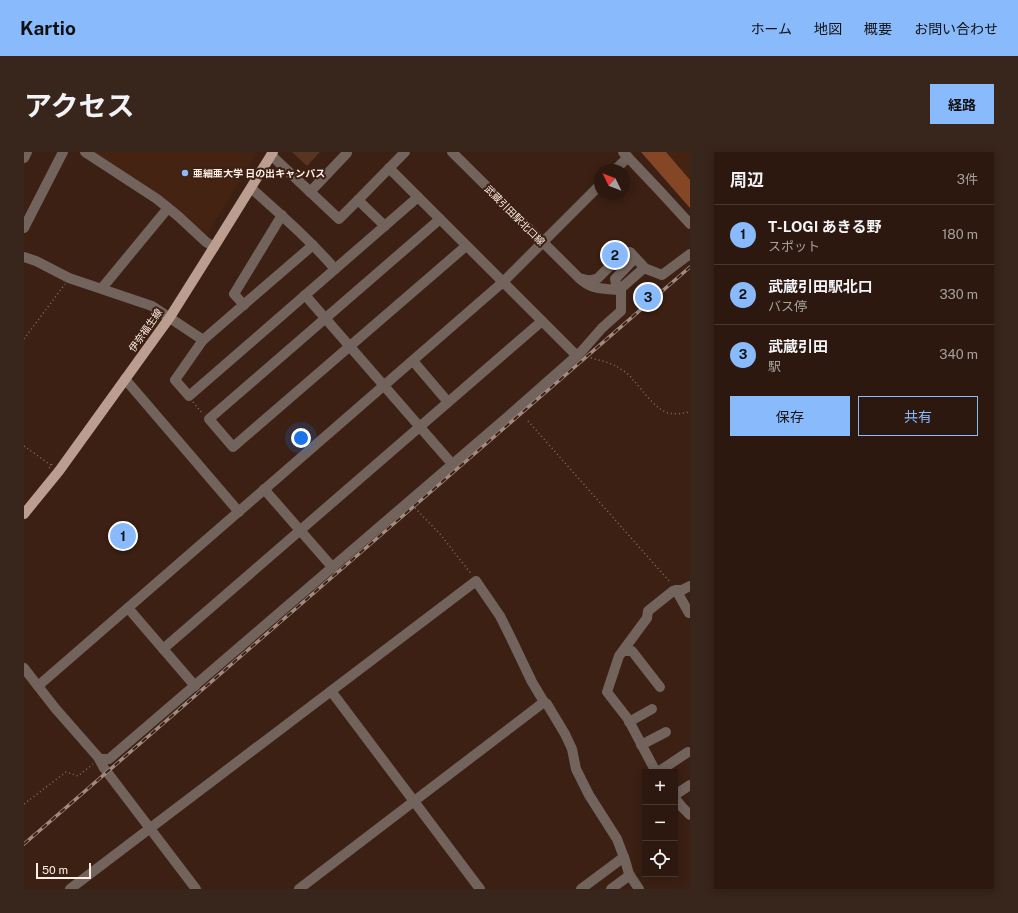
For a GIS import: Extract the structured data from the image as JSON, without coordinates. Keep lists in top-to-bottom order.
{
  "streets": {
    "main road": ["伊奈福生線"],
    "street": ["武蔵引田駅北口線"]
  },
  "places": ["亜細亜大学 日の出キャンパス"],
  "scale_bar": "50 m",
  "north": "top left",
  "page": {
    "header": "Kartio",
    "nav": [
      "ホーム",
      "地図",
      "概要",
      "お問い合わせ"
    ],
    "title": "アクセス",
    "buttons": [
      "経路",
      ["保存", "共有"]
    ],
    "heading": ["周辺", "3件"],
    "list": [
      {
        "mark": "1",
        "name": "T-LOGI あきる野",
        "note": "スポット",
        "value": "180 m"
      },
      {
        "mark": "2",
        "name": "武蔵引田駅北口",
        "note": "バス停",
        "value": "330 m"
      },
      {
        "mark": "3",
        "name": "武蔵引田",
        "note": "駅",
        "value": "340 m"
      }
    ],
    "pins": ["2", "3", "1"],
    "map_buttons": ["+", "−"],
    "scale": "50 m"
  }
}
